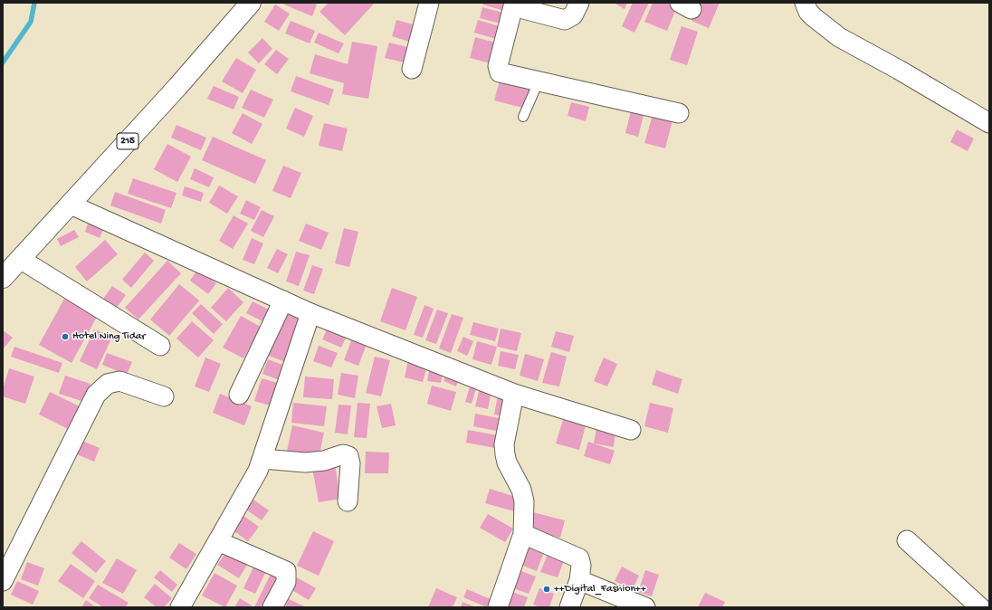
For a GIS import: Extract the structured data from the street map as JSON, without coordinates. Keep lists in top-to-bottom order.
{
  "streets": {
    "main road": ["215"]
  },
  "places": ["Hotel Ning Tidar", "++Digital_Fashion++"]
}
